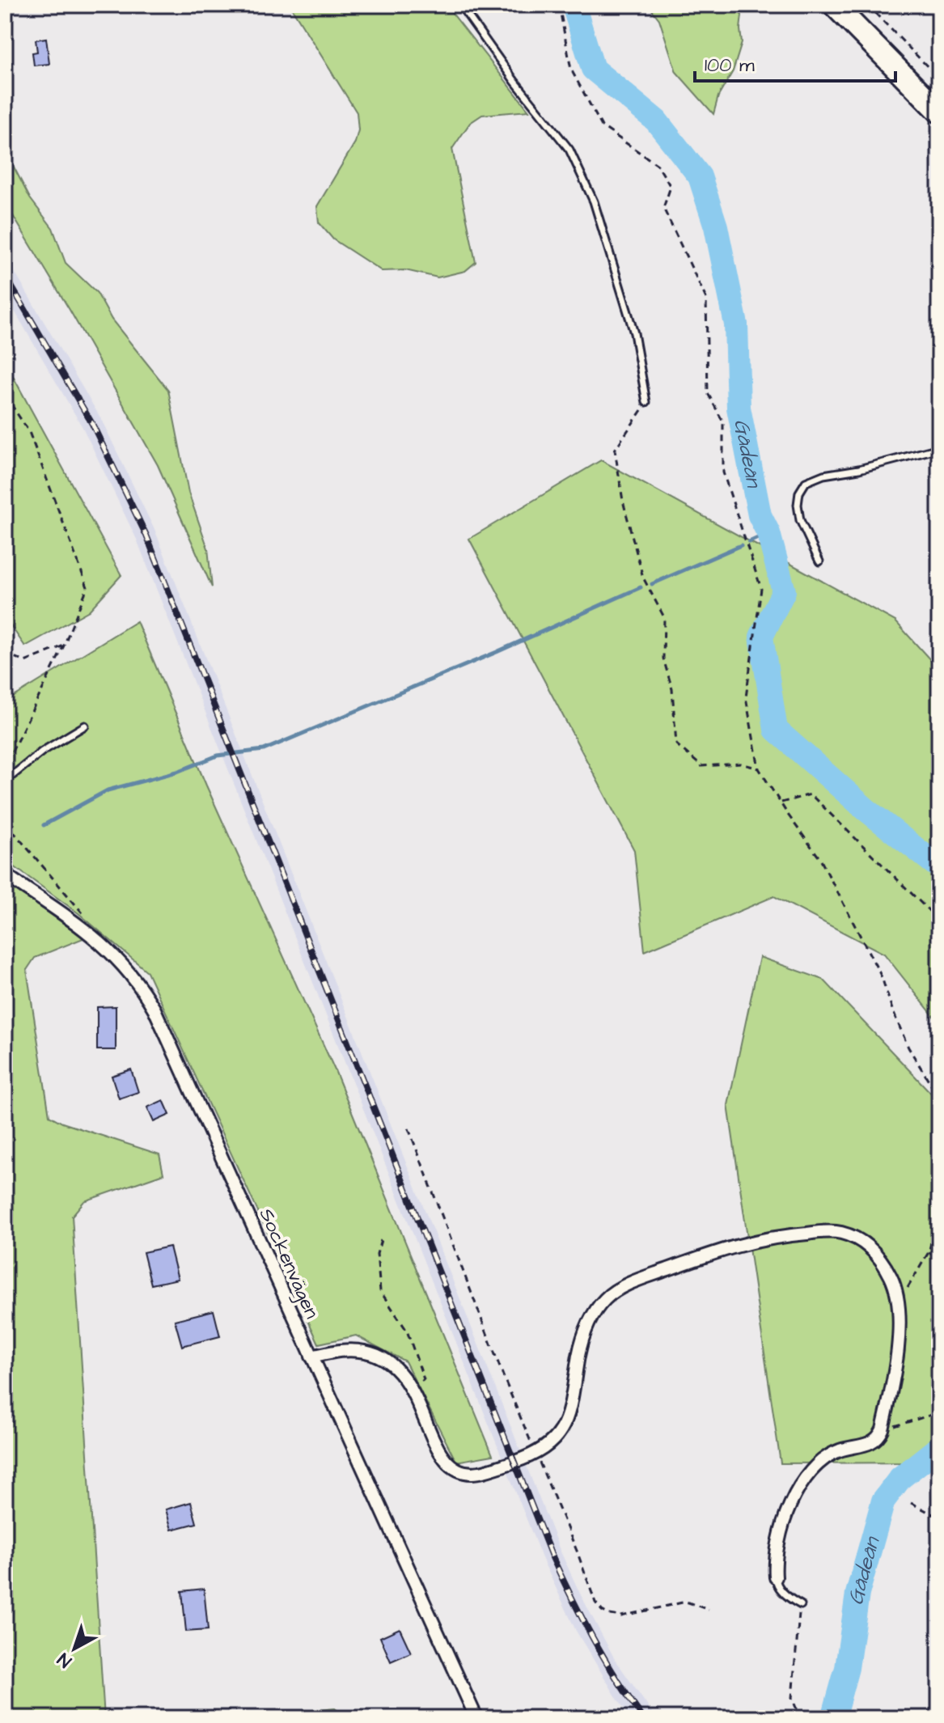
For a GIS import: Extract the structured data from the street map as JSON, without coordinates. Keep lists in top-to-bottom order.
{
  "streets": {
    "street": ["Sockenvägen"]
  },
  "water": ["Gådeån"],
  "scale_bar": "100 m",
  "north": "bottom left"
}
